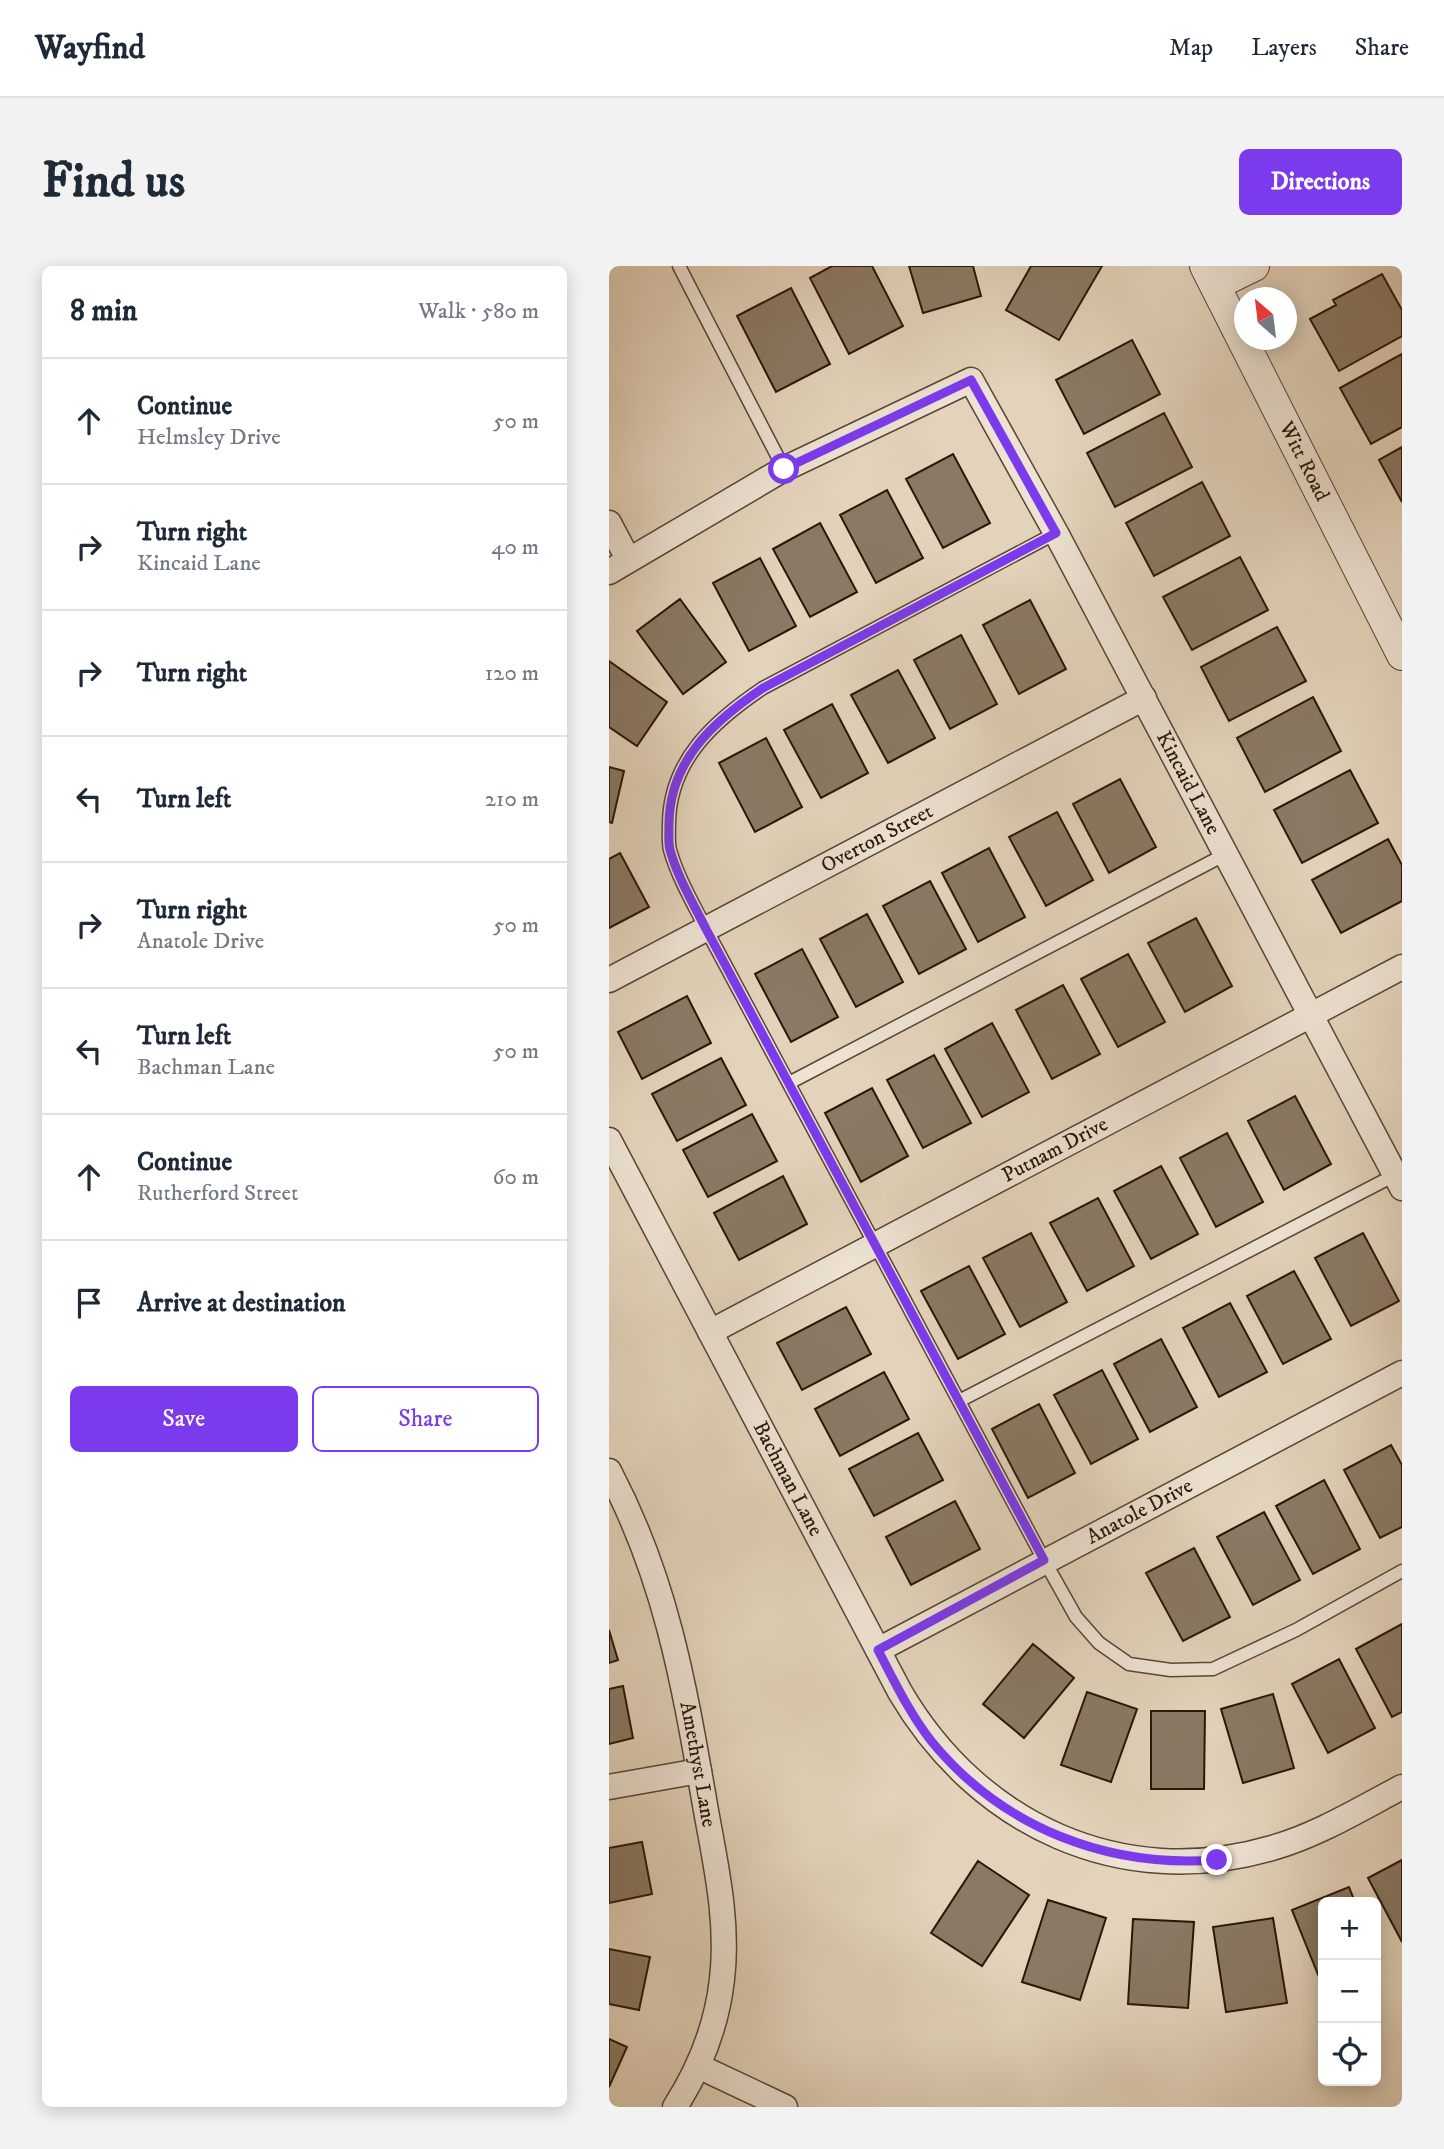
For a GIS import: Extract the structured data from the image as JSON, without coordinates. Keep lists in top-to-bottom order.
{
  "streets": {
    "street": [
      "Witt Road",
      "Kincaid Lane",
      "Overton Street",
      "Putnam Drive",
      "Bachman Lane",
      "Anatole Drive",
      "Amethyst Lane"
    ]
  },
  "crossings": [
    ["Kincaid Lane", "Overton Street"],
    ["Kincaid Lane", "Putnam Drive"],
    ["Putnam Drive", "Bachman Lane"],
    ["Bachman Lane", "Anatole Drive"]
  ],
  "north": "top left",
  "page": {
    "header": "Wayfind",
    "nav": ["Map", "Layers", "Share"],
    "buttons": [
      "Directions",
      ["Save", "Share"]
    ],
    "title": "Find us",
    "heading": ["8 min", "Walk · 580 m"],
    "list": [
      ["Continue", "Helmsley Drive", "50 m"],
      ["Turn right", "Kincaid Lane", "40 m"],
      ["Turn right", "120 m"],
      ["Turn left", "210 m"],
      ["Turn right", "Anatole Drive", "50 m"],
      ["Turn left", "Bachman Lane", "50 m"],
      ["Continue", "Rutherford Street", "60 m"],
      "Arrive at destination"
    ],
    "map_buttons": ["+", "−"]
  }
}
